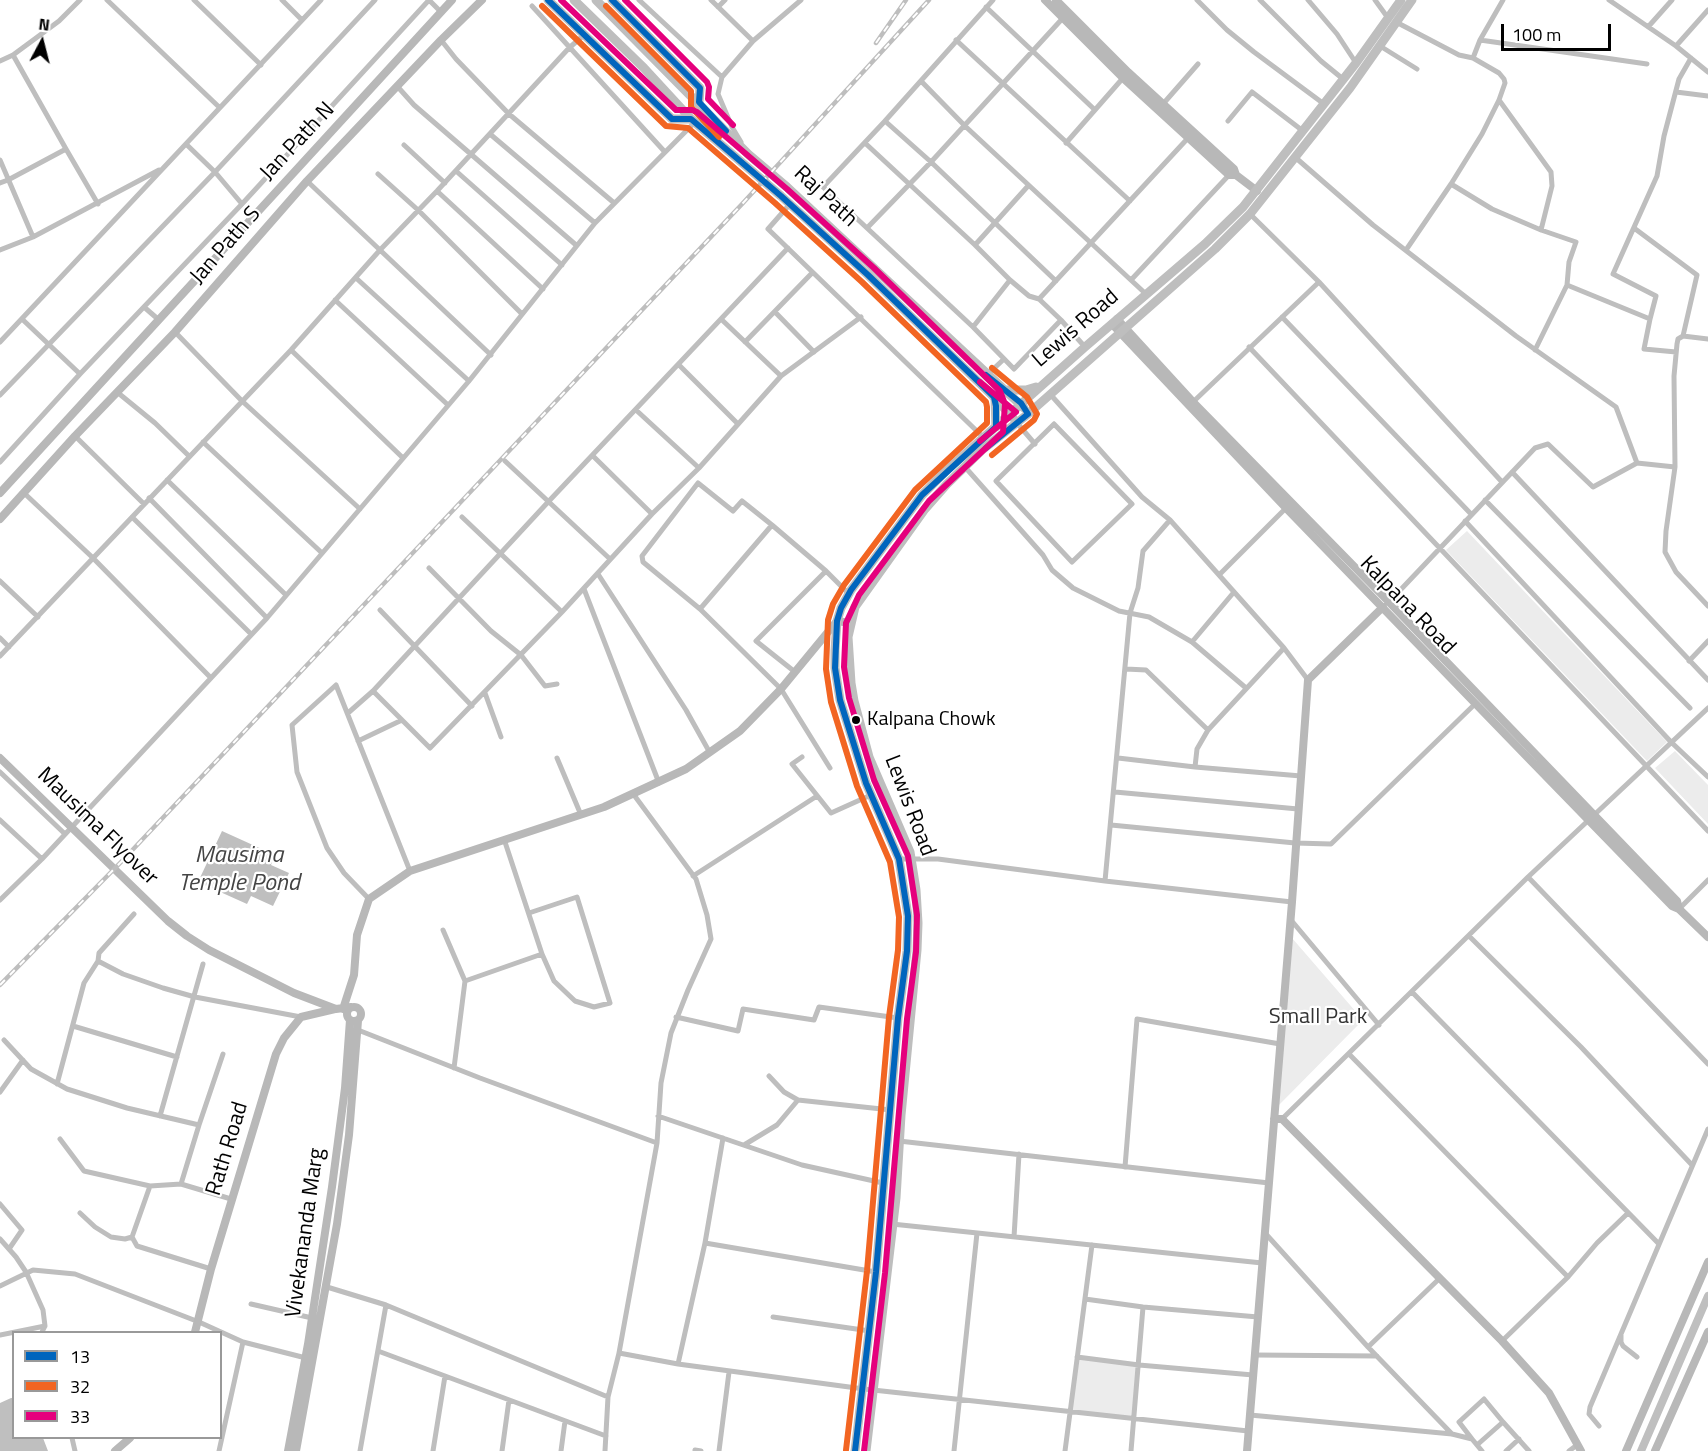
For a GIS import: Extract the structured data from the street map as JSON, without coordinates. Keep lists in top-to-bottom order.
{
  "streets": {
    "main road": ["Raj Path", "Lewis Road"],
    "street": [
      "Jan Path N",
      "Jan Path S",
      "Kalpana Road",
      "Mausima Flyover",
      "Rath Road",
      "Vivekananda Marg"
    ]
  },
  "crossings": [
    ["Raj Path", "Lewis Road"],
    ["Lewis Road", "Kalpana Road"]
  ],
  "water": ["Mausima Temple Pond"],
  "parks": ["Small Park"],
  "places": ["Kalpana Chowk"],
  "lines": ["transit line 13", "transit line 33", "transit line 32"],
  "legend": ["13", "32", "33"],
  "scale_bar": "100 m",
  "north": "top"
}
